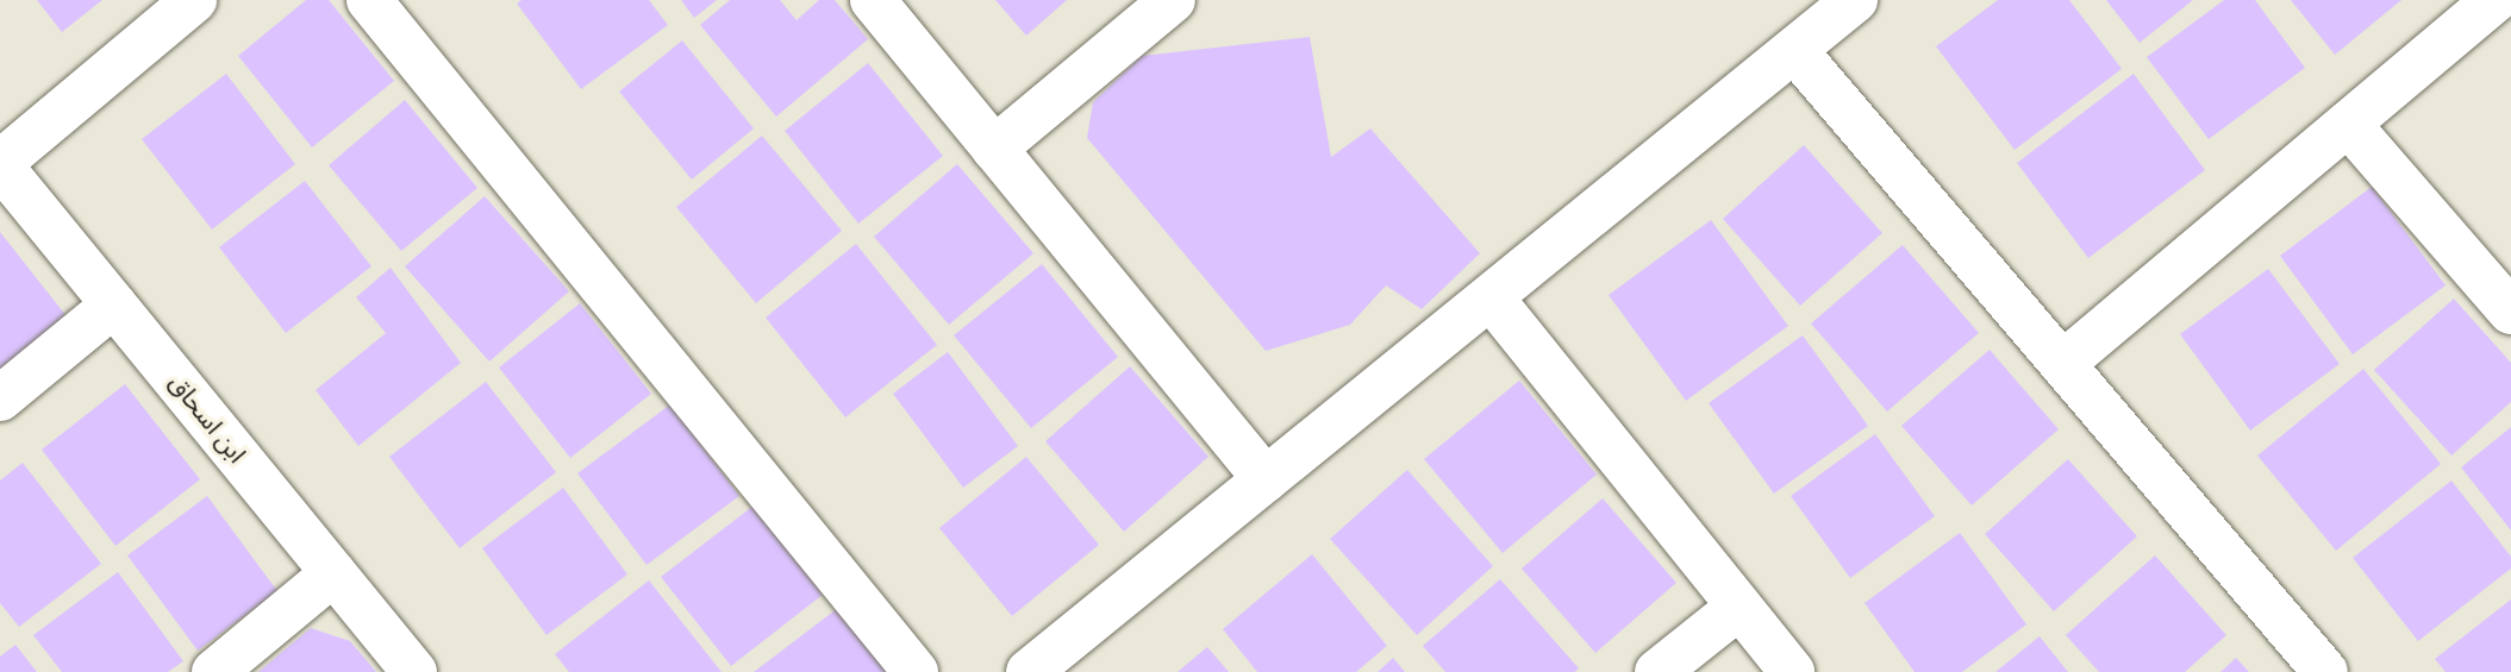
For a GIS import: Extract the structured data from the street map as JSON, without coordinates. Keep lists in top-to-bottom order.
{
  "streets": {
    "street": ["ابن اسحاق"]
  }
}
